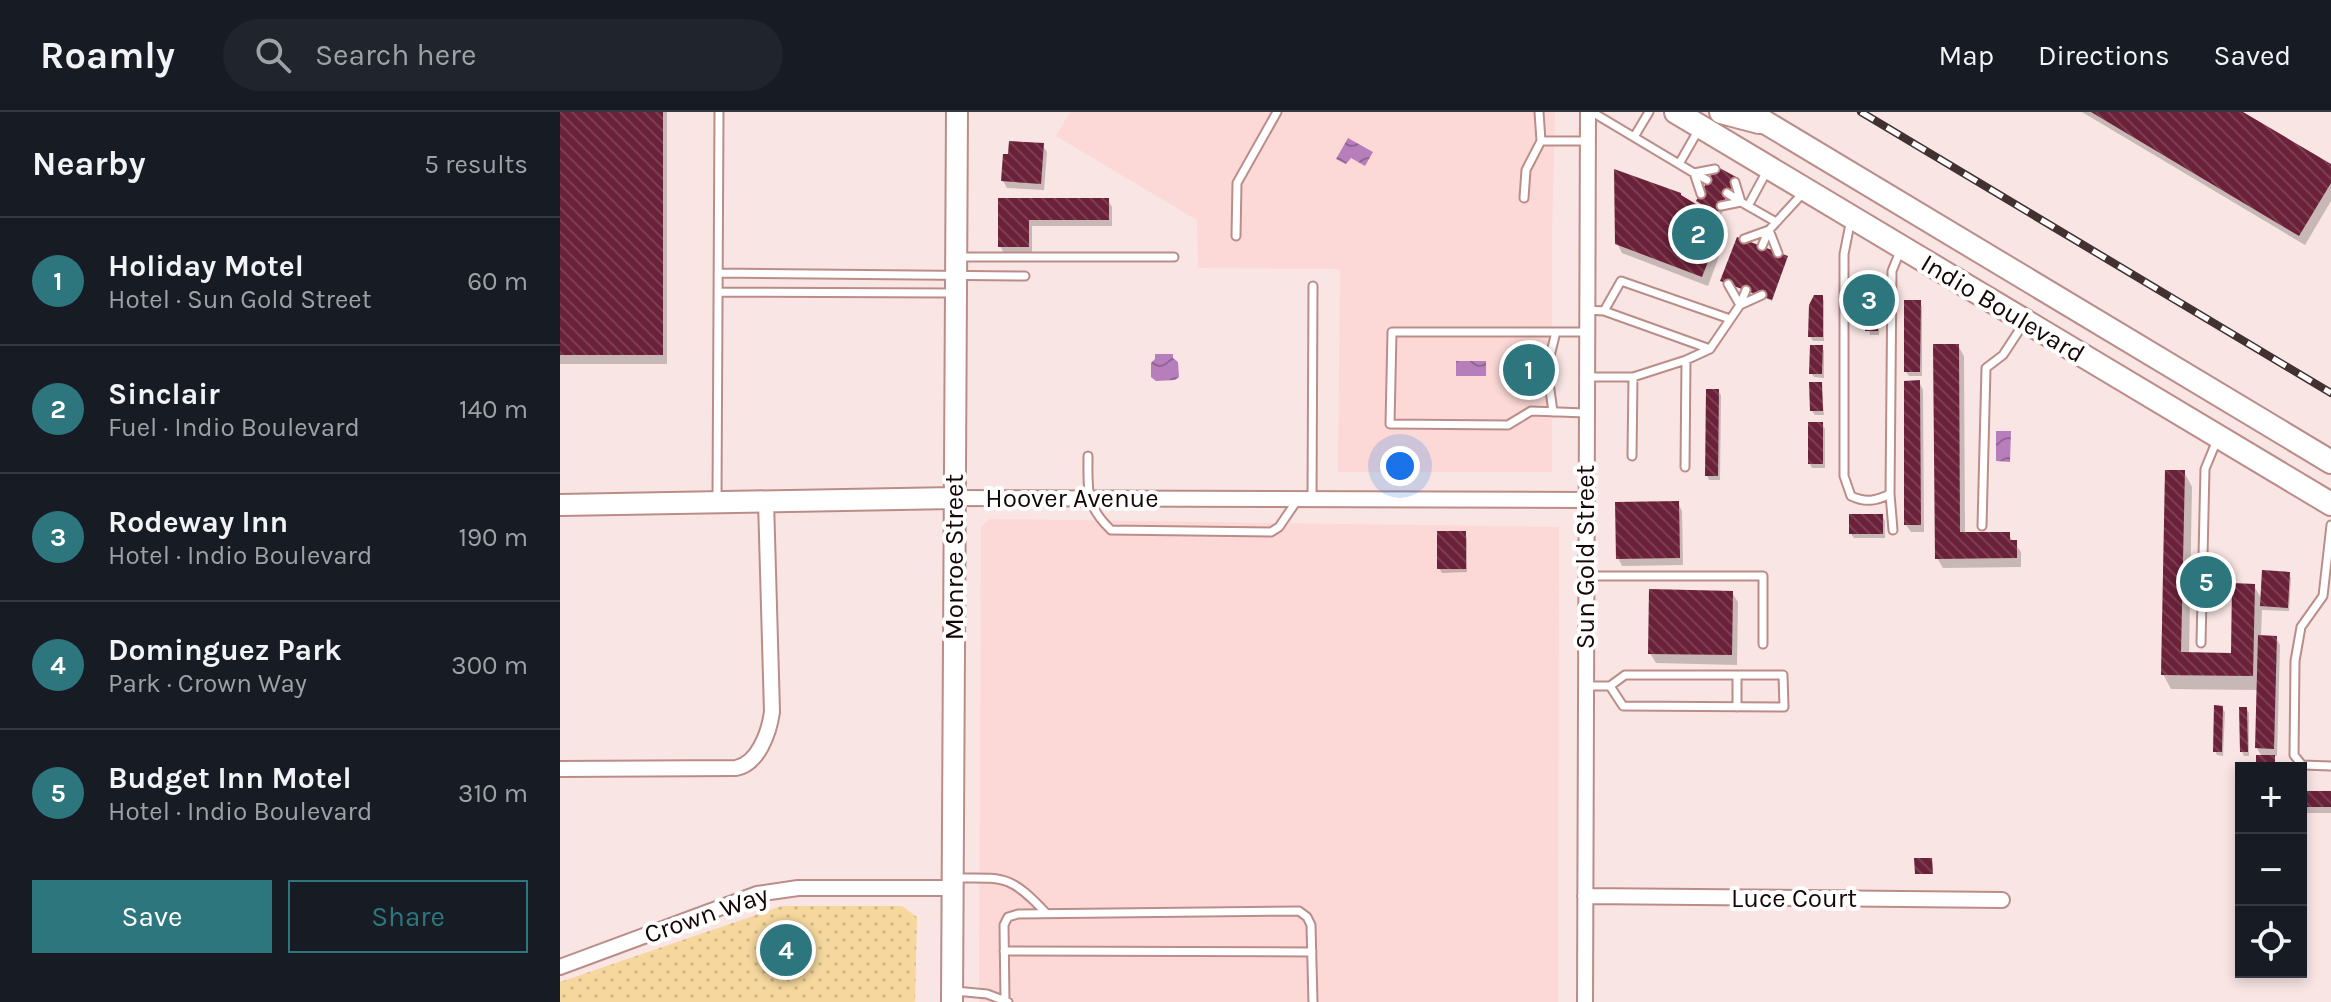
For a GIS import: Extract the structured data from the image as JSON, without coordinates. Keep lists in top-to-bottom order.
{
  "streets": {
    "main road": ["Indio Boulevard", "Hoover Avenue", "Monroe Street"],
    "street": ["Sun Gold Street", "Luce Court", "Crown Way"]
  },
  "crossings": [
    ["Hoover Avenue", "Monroe Street"],
    ["Hoover Avenue", "Sun Gold Street"],
    ["Monroe Street", "Crown Way"],
    ["Sun Gold Street", "Luce Court"]
  ],
  "page": {
    "header": "Roamly",
    "search": "Search here",
    "nav": ["Map", "Directions", "Saved"],
    "heading": ["Nearby", "5 results"],
    "pins": [
      "2",
      "3",
      "1",
      "5",
      "4"
    ],
    "list": [
      {
        "mark": "1",
        "name": "Holiday Motel",
        "note": "Hotel · Sun Gold Street",
        "value": "60 m"
      },
      {
        "mark": "2",
        "name": "Sinclair",
        "note": "Fuel · Indio Boulevard",
        "value": "140 m"
      },
      {
        "mark": "3",
        "name": "Rodeway Inn",
        "note": "Hotel · Indio Boulevard",
        "value": "190 m"
      },
      {
        "mark": "4",
        "name": "Dominguez Park",
        "note": "Park · Crown Way",
        "value": "300 m"
      },
      {
        "mark": "5",
        "name": "Budget Inn Motel",
        "note": "Hotel · Indio Boulevard",
        "value": "310 m"
      }
    ],
    "map_buttons": ["+", "−"],
    "buttons": ["Save", "Share"]
  }
}
